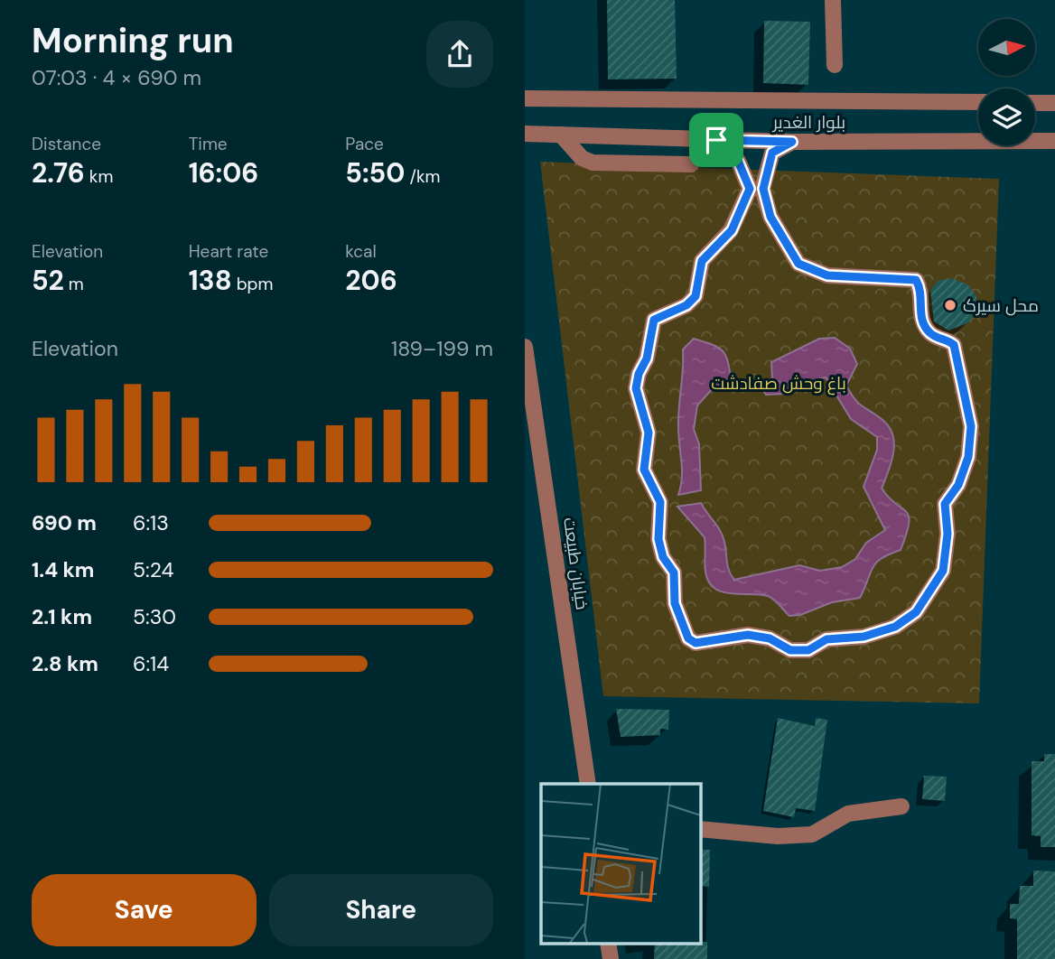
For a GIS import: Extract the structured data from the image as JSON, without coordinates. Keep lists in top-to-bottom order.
{
  "streets": {
    "street": ["بلوار الغدیر", "خیابان طبیعت"]
  },
  "parks": ["باغ وحش صفادشت"],
  "places": ["محل سیرک"],
  "north": "right",
  "page": {
    "heading": ["Morning run", "07:03 · 4 × 690 m"],
    "stats": [
      ["Distance", "2.76 km"],
      ["Time", "16:06"],
      ["Pace", "5:50 /km"],
      ["Elevation", "52 m"],
      ["Heart rate", "138 bpm"],
      ["kcal", "206"]
    ],
    "chart": ["Elevation", "189–199 m"],
    "list": [
      {
        "name": "690 m",
        "note": "6:13"
      },
      {
        "name": "1.4 km",
        "note": "5:24"
      },
      {
        "name": "2.1 km",
        "note": "5:30"
      },
      {
        "name": "2.8 km",
        "note": "6:14"
      }
    ],
    "buttons": ["Save", "Share"]
  }
}
